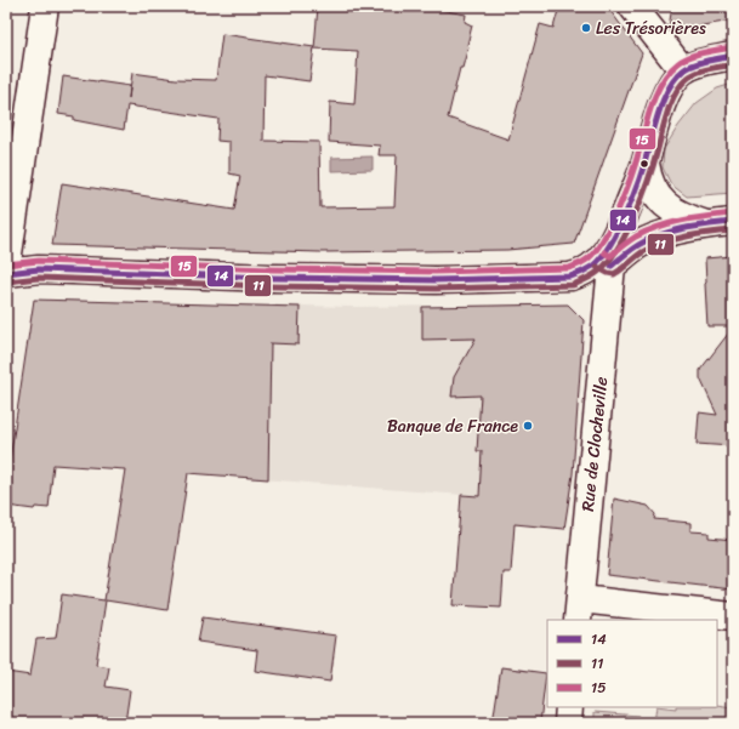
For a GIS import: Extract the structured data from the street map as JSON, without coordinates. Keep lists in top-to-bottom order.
{
  "streets": {
    "main road": ["Rue de Clocheville"]
  },
  "places": ["Les Trésorières", "Banque de France"],
  "lines": ["transit line 15", "transit line 14", "transit line 11"],
  "legend": ["14", "11", "15"]
}
